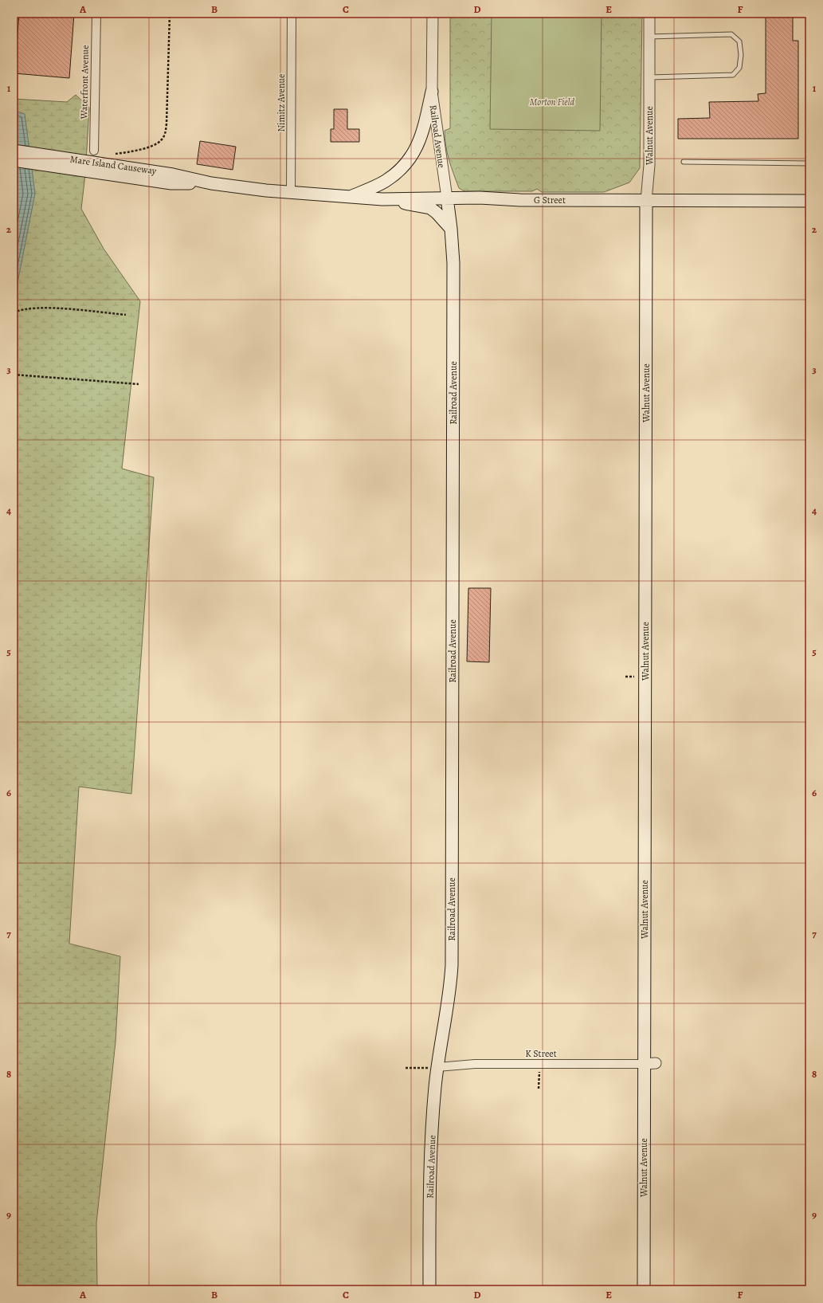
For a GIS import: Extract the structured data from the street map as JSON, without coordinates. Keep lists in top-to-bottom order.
{
  "streets": {
    "main road": [
      "Walnut Avenue",
      "Railroad Avenue",
      "Mare Island Causeway",
      "G Street"
    ],
    "street": ["Waterfront Avenue", "Nimitz Avenue", "K Street"]
  },
  "crossings": [
    ["Nimitz Avenue", "Mare Island Causeway"],
    ["Nimitz Avenue", "G Street"],
    ["Walnut Avenue", "G Street"],
    ["Walnut Avenue", "K Street"],
    ["Railroad Avenue", "G Street"],
    ["Railroad Avenue", "K Street"],
    ["Mare Island Causeway", "G Street"]
  ],
  "parks": ["Morton Field"],
  "grid": {
    "columns": [
      "A",
      "B",
      "C",
      "D",
      "E",
      "F"
    ],
    "rows": [
      "1",
      "2",
      "3",
      "4",
      "5",
      "6",
      "7",
      "8",
      "9"
    ]
  }
}
